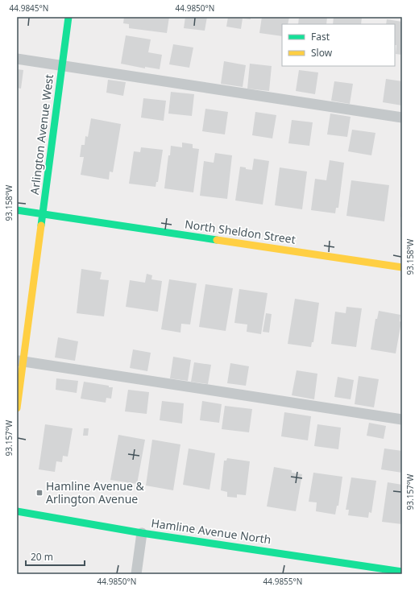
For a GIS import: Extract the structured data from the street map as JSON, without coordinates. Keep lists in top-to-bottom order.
{
  "streets": {
    "street": ["Arlington Avenue West", "North Sheldon Street", "Hamline Avenue North"]
  },
  "crossings": [
    ["Arlington Avenue West", "North Sheldon Street"]
  ],
  "places": {
    "transit": ["Hamline Avenue & Arlington Avenue"]
  },
  "legend": ["Fast", "Slow"],
  "scale_bar": "20 m",
  "coordinates": [
    "44.9845°N",
    "44.9850°N",
    "93.158°W",
    "93.157°W",
    "44.9855°N"
  ]
}
